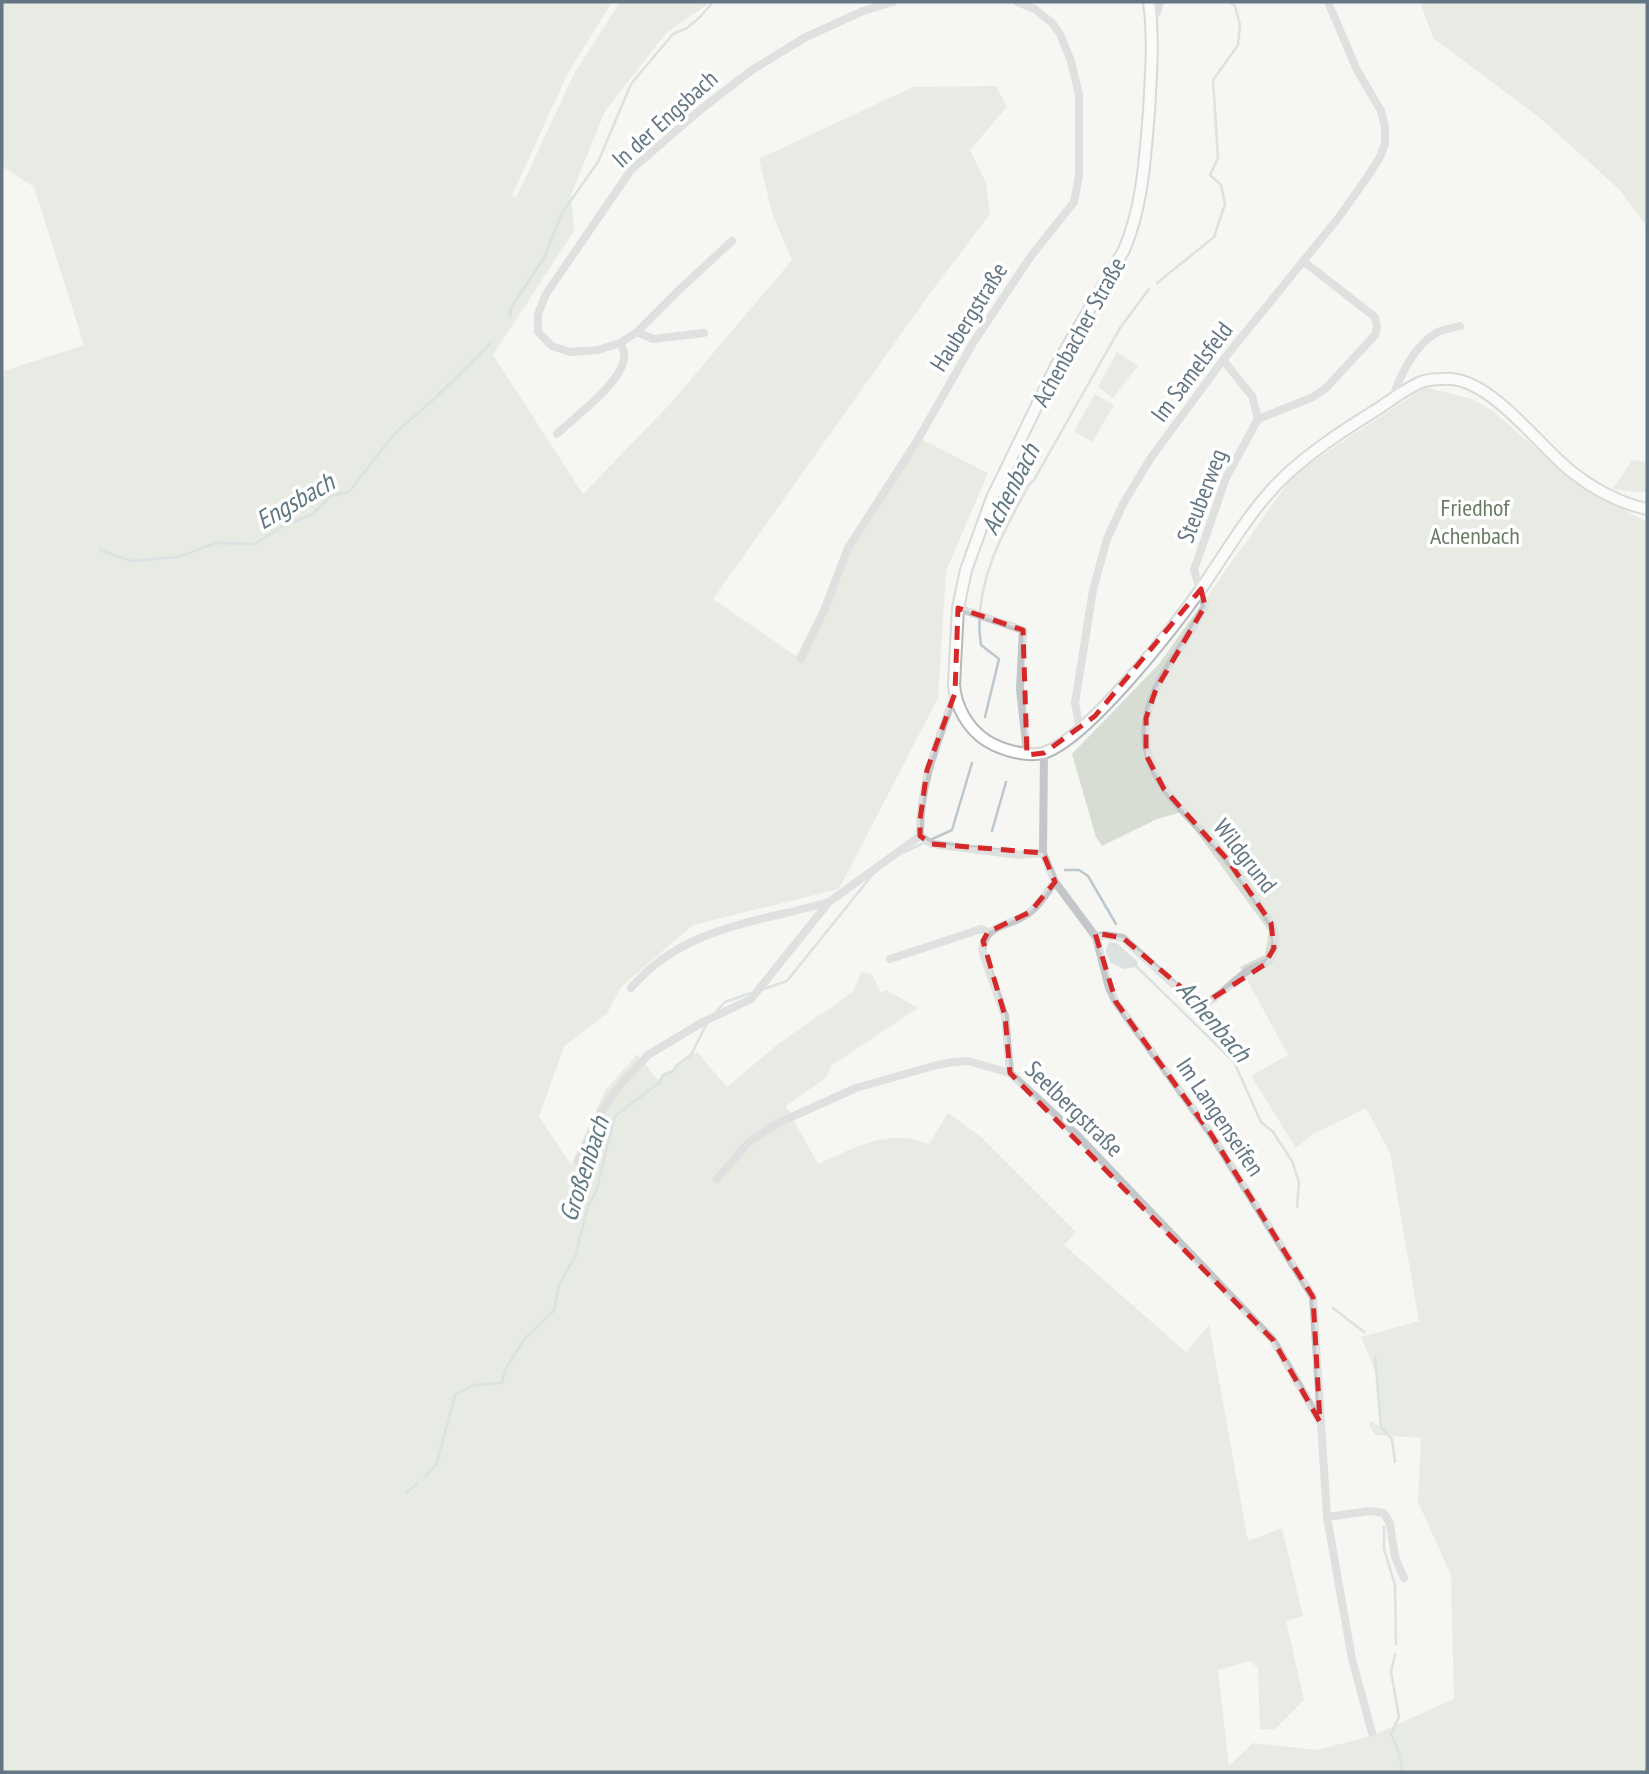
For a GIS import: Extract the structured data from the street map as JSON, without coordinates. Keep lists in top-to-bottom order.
{
  "streets": {
    "main road": ["Achenbacher Straße"],
    "street": [
      "In der Engsbach",
      "Haubergstraße",
      "Im Samelsfeld",
      "Steuberweg",
      "Wildgrund",
      "Seelbergstraße",
      "Im Langenseifen"
    ]
  },
  "crossings": [
    ["Achenbacher Straße", "Im Samelsfeld"],
    ["Achenbacher Straße", "Steuberweg"],
    ["Achenbacher Straße", "Wildgrund"],
    ["Achenbacher Straße", "Im Langenseifen"],
    ["Steuberweg", "Wildgrund"],
    ["Wildgrund", "Im Langenseifen"],
    ["Seelbergstraße", "Im Langenseifen"]
  ],
  "water": ["Achenbach", "Engsbach", "Großenbach"],
  "parks": ["Friedhof Achenbach"]
}
